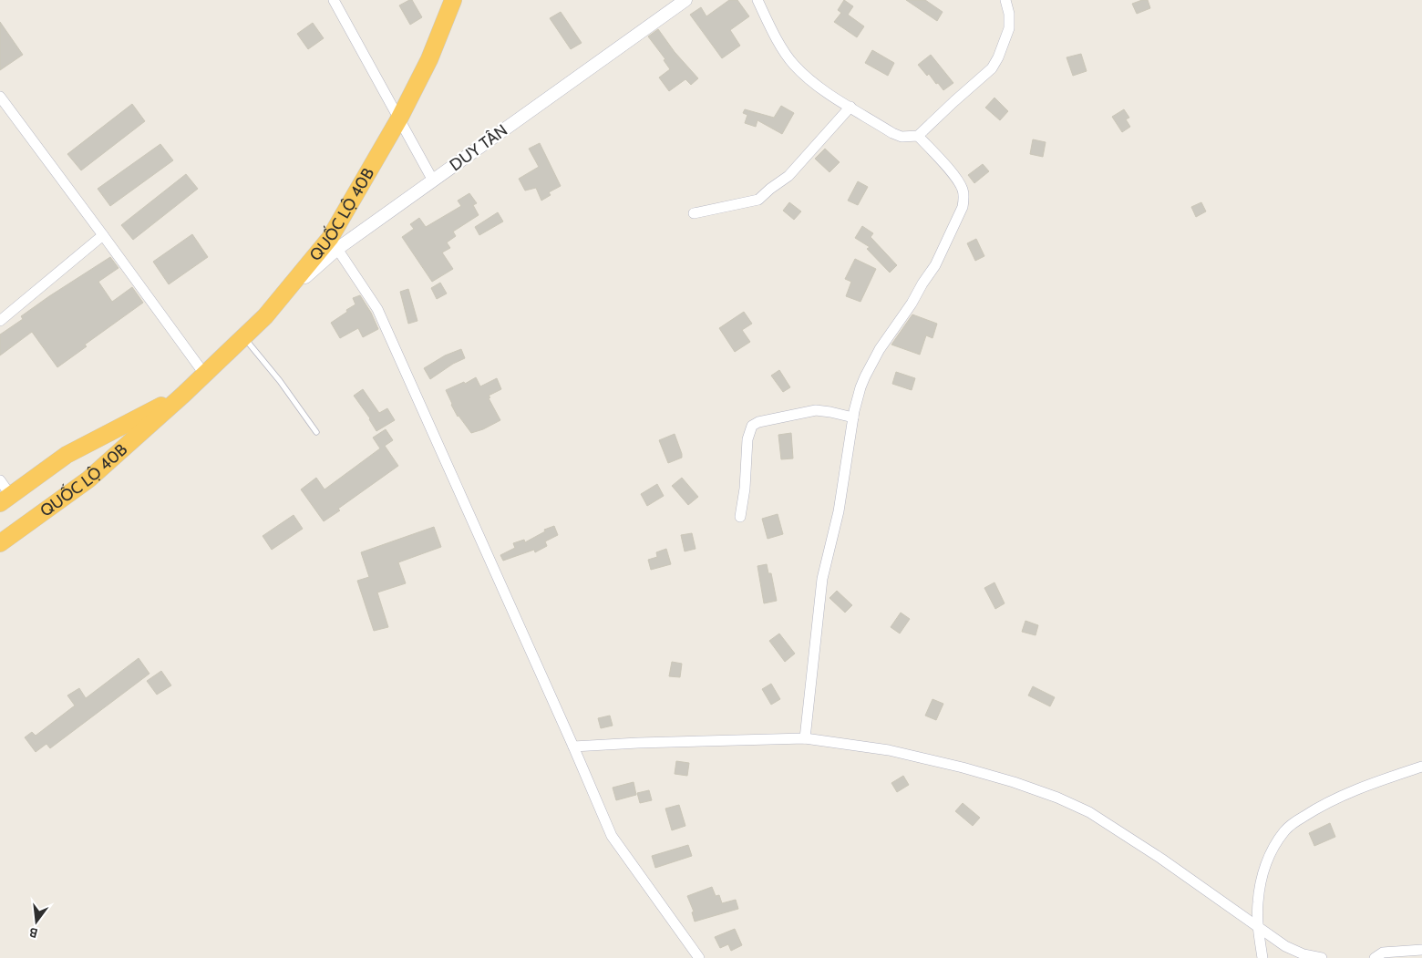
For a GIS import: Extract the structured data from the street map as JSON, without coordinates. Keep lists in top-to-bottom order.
{
  "streets": {
    "highway": ["QUỐC LỘ 40B"],
    "street": ["DUY TÂN"]
  },
  "crossings": [
    ["DUY TÂN", "QUỐC LỘ 40B"]
  ],
  "north": "bottom"
}
